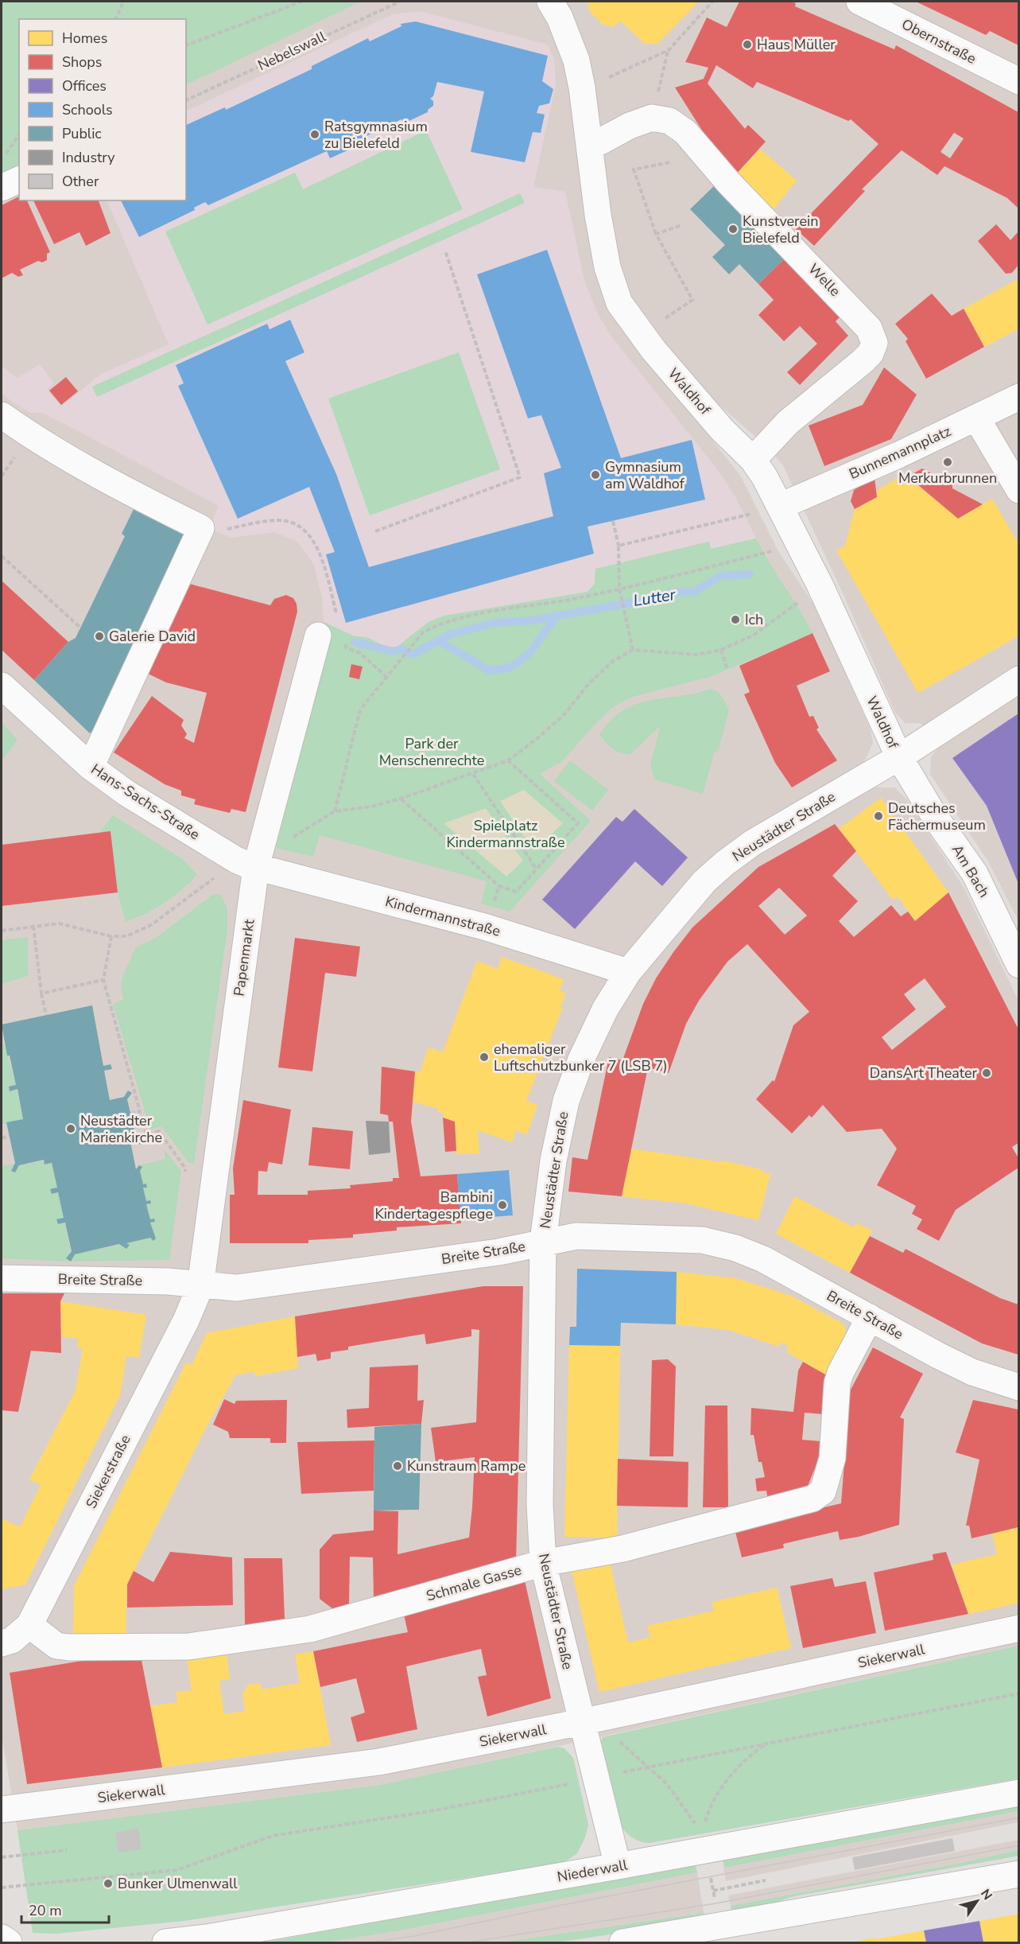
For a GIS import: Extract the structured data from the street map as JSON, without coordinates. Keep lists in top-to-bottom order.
{
  "streets": {
    "street": [
      "Obernstraße",
      "Welle",
      "Waldhof",
      "Bunnemannplatz",
      "Hans-Sachs-Straße",
      "Neustädter Straße",
      "Am Bach",
      "Kindermannstraße",
      "Papenmarkt",
      "Breite Straße",
      "Siekerstraße",
      "Schmale Gasse",
      "Siekerwall",
      "Niederwall"
    ],
    "path": ["Nebelswall"]
  },
  "crossings": [
    ["Welle", "Waldhof"],
    ["Waldhof", "Bunnemannplatz"],
    ["Waldhof", "Neustädter Straße"],
    ["Waldhof", "Am Bach"],
    ["Hans-Sachs-Straße", "Kindermannstraße"],
    ["Hans-Sachs-Straße", "Papenmarkt"],
    ["Neustädter Straße", "Am Bach"],
    ["Neustädter Straße", "Kindermannstraße"],
    ["Neustädter Straße", "Breite Straße"],
    ["Neustädter Straße", "Schmale Gasse"],
    ["Neustädter Straße", "Siekerwall"],
    ["Neustädter Straße", "Niederwall"],
    ["Kindermannstraße", "Papenmarkt"],
    ["Papenmarkt", "Breite Straße"],
    ["Papenmarkt", "Siekerstraße"],
    ["Breite Straße", "Siekerstraße"],
    ["Breite Straße", "Schmale Gasse"],
    ["Siekerstraße", "Schmale Gasse"]
  ],
  "water": ["Lutter"],
  "parks": ["Park der Menschenrechte", "Spielplatz Kindermannstraße"],
  "places": [
    "Haus Müller",
    "Ratsgymnasium zu Bielefeld",
    "Kunstverein Bielefeld",
    "Merkurbrunnen",
    "Gymnasium am Waldhof",
    "Ich",
    "Galerie David",
    "Deutsches Fächermuseum",
    "ehemaliger Luftschutzbunker 7 (LSB 7)",
    "DansArt Theater",
    "Neustädter Marienkirche",
    "Bambini Kindertagespflege",
    "Kunstraum Rampe",
    "Bunker Ulmenwall"
  ],
  "legend": [
    "Homes",
    "Shops",
    "Offices",
    "Schools",
    "Public",
    "Industry",
    "Other"
  ],
  "scale_bar": "20 m",
  "north": "top right"
}
